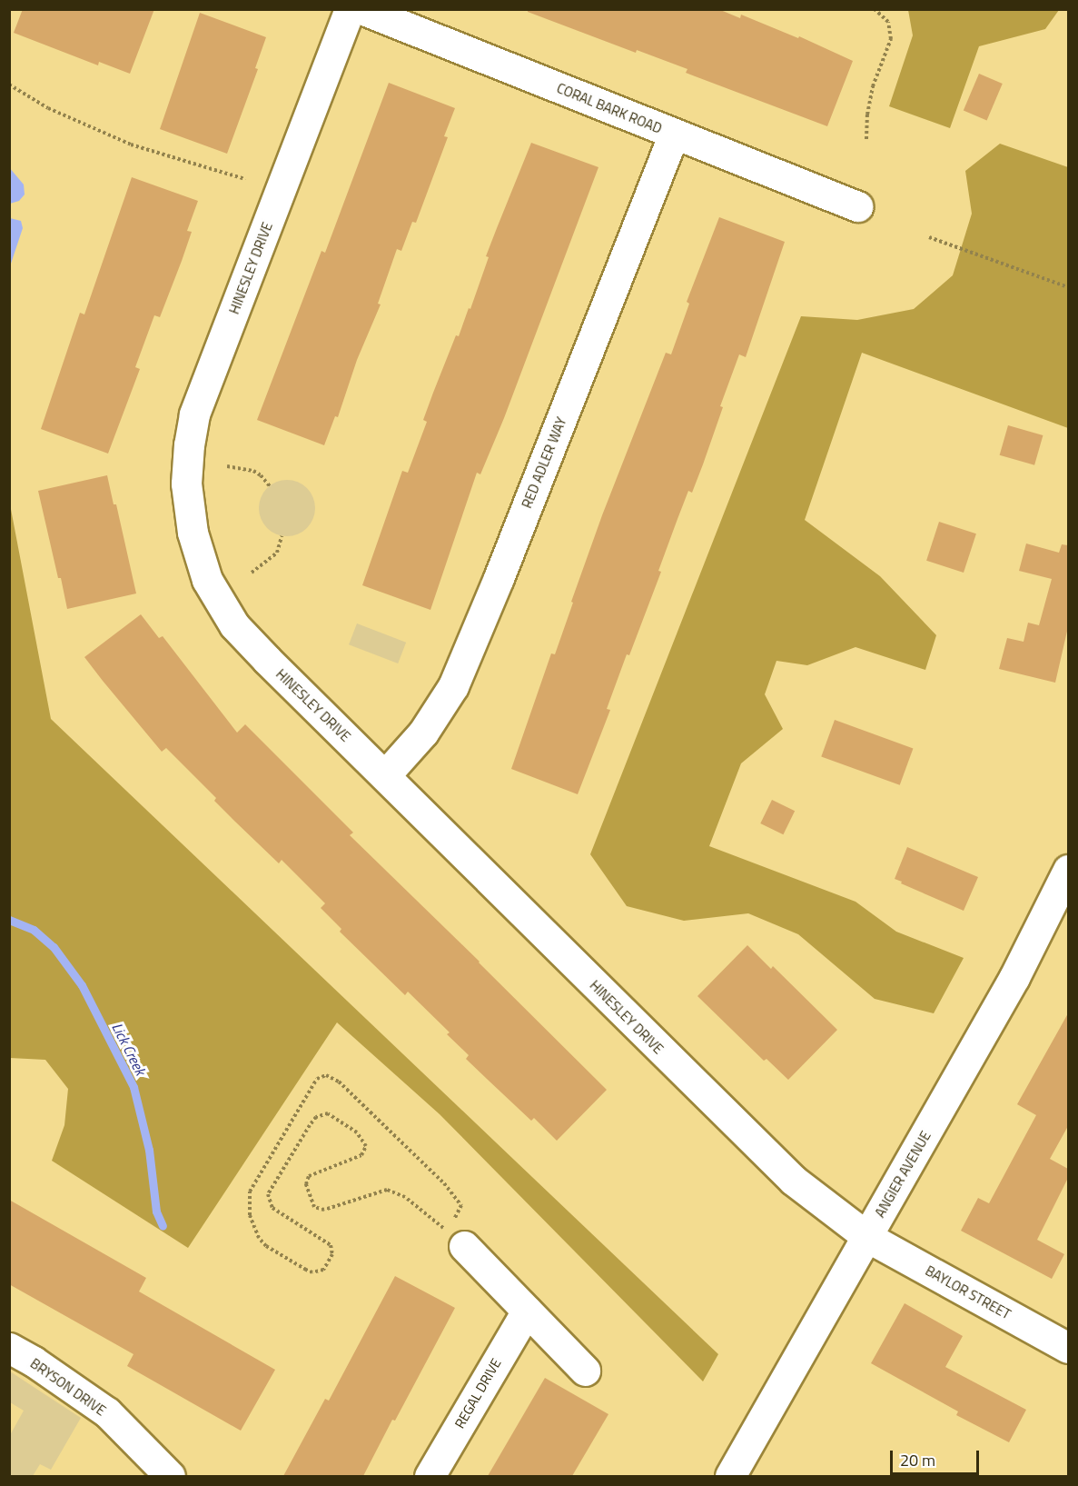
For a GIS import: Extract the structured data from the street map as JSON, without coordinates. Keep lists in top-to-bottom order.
{
  "streets": {
    "street": [
      "CORAL BARK ROAD",
      "HINESLEY DRIVE",
      "RED ADLER WAY",
      "ANGIER AVENUE",
      "BAYLOR STREET",
      "BRYSON DRIVE",
      "REGAL DRIVE"
    ]
  },
  "crossings": [
    ["CORAL BARK ROAD", "RED ADLER WAY"],
    ["HINESLEY DRIVE", "RED ADLER WAY"],
    ["HINESLEY DRIVE", "ANGIER AVENUE"],
    ["HINESLEY DRIVE", "BAYLOR STREET"],
    ["ANGIER AVENUE", "BAYLOR STREET"]
  ],
  "water": ["Lick Creek"],
  "scale_bar": "20 m"
}
